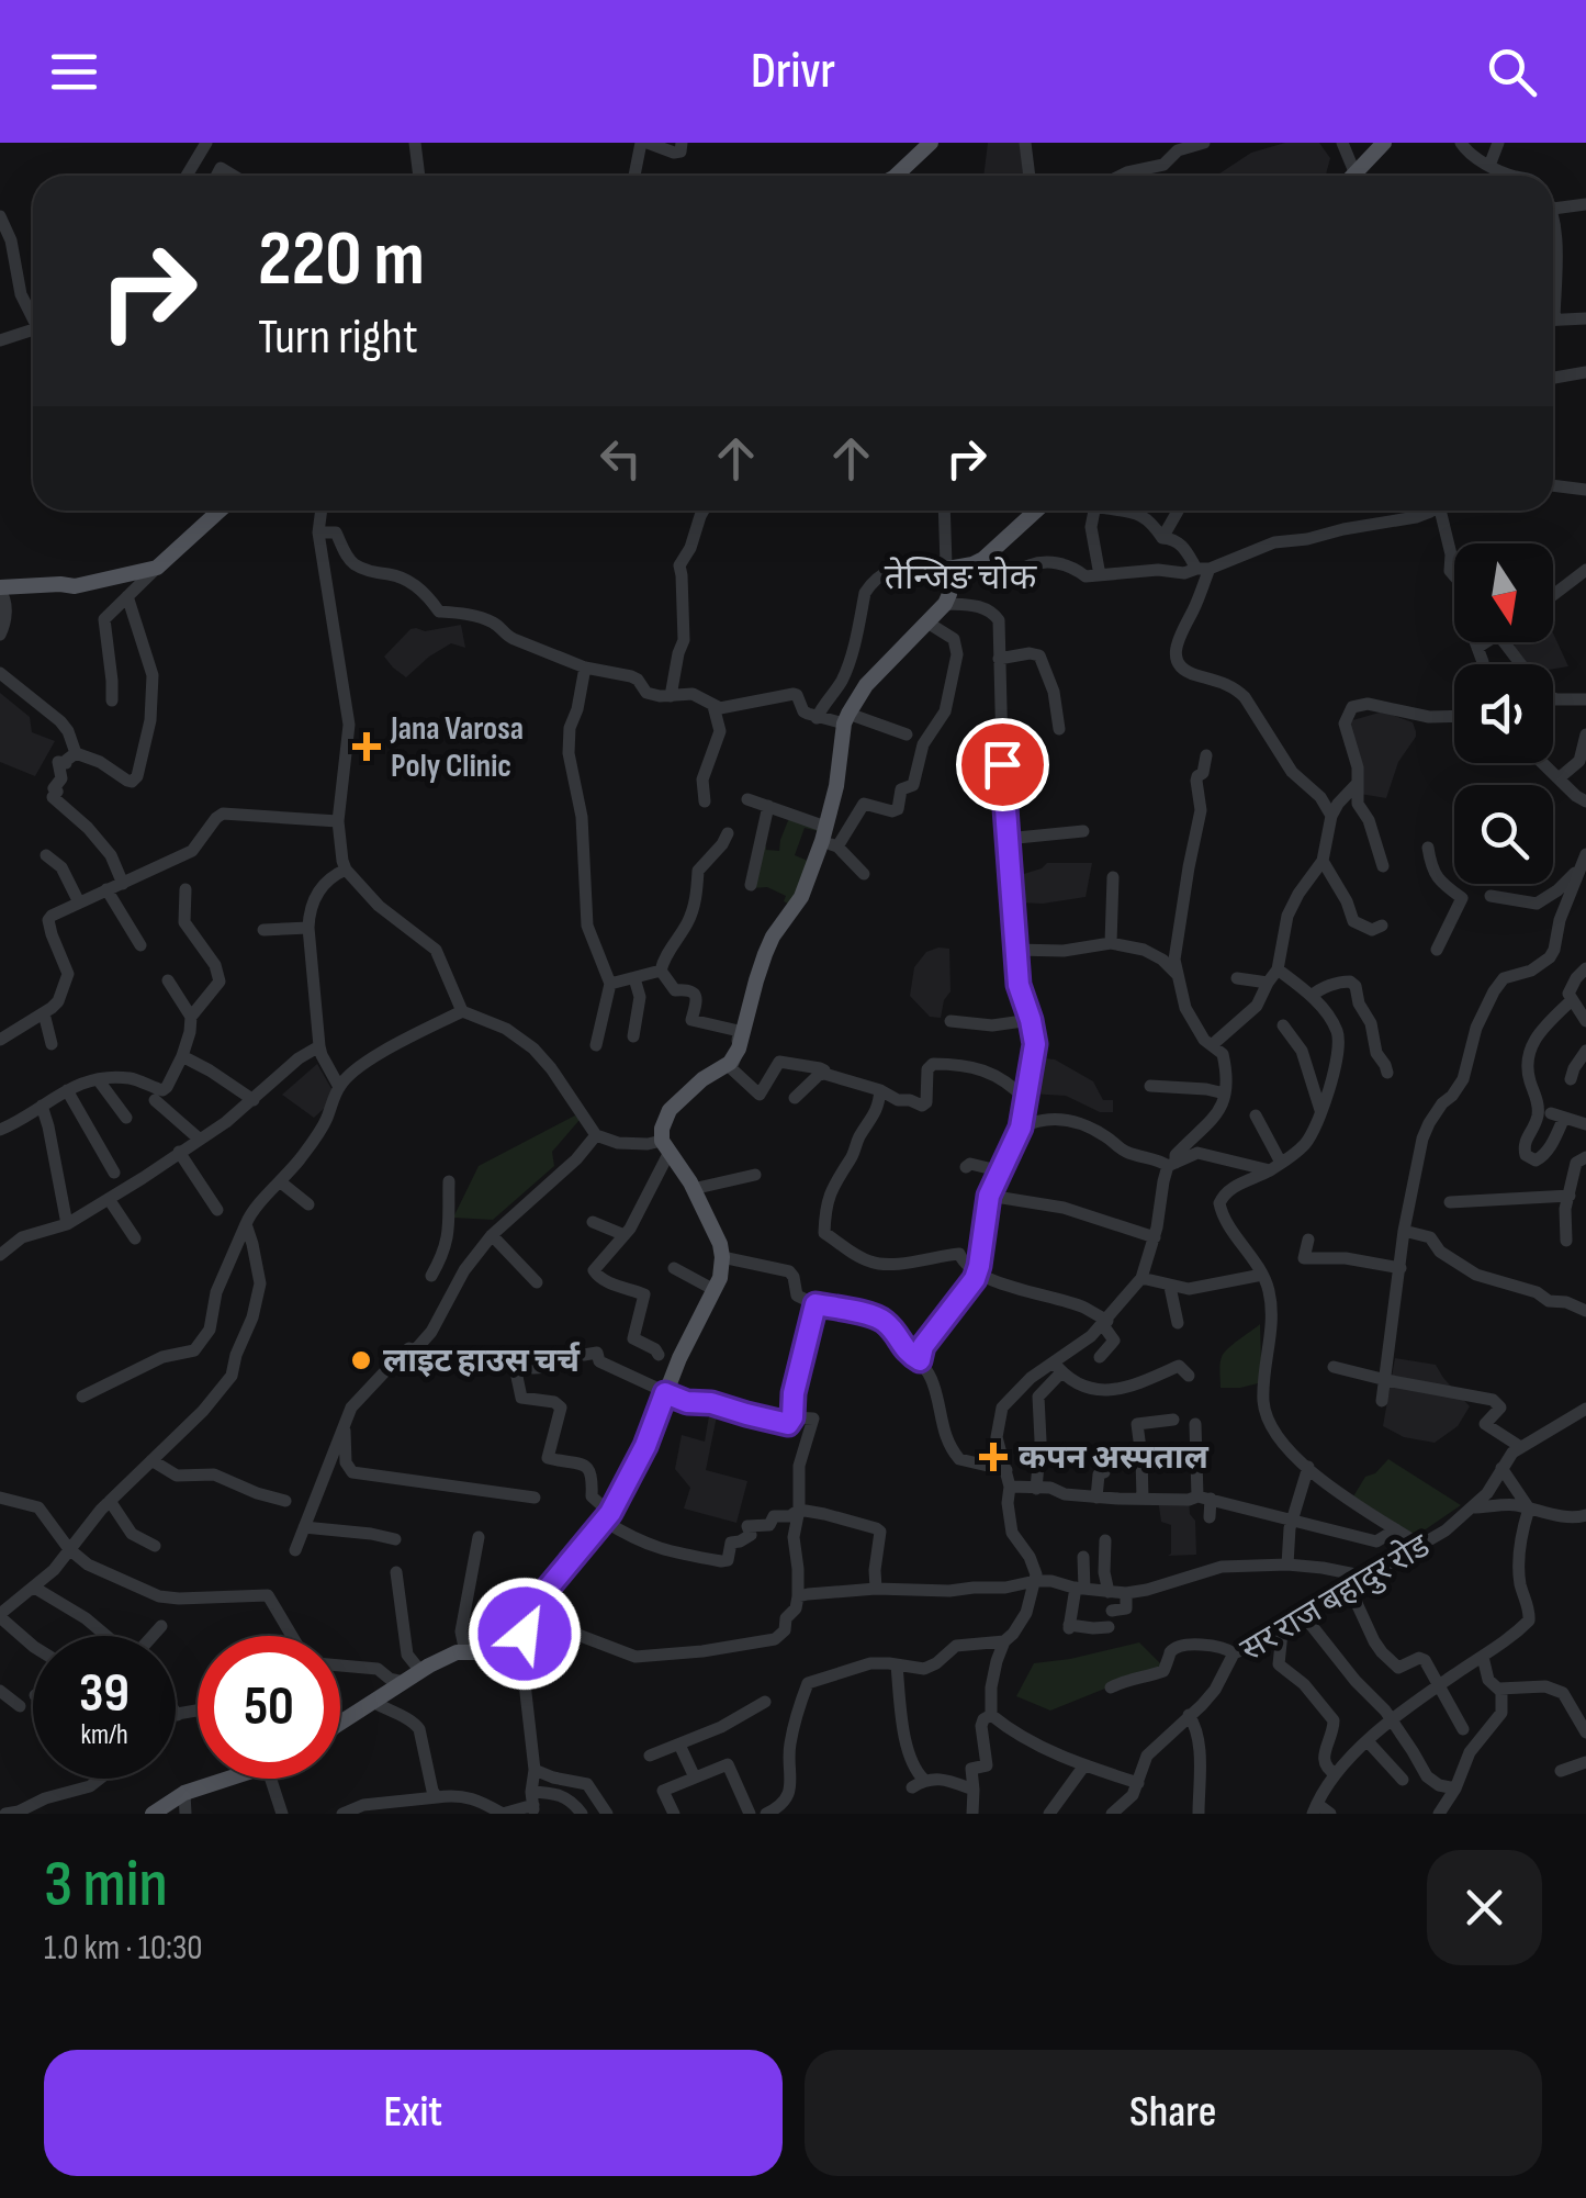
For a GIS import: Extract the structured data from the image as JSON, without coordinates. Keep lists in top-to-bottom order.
{
  "streets": {
    "street": ["सर राज बहादुर रोड"]
  },
  "districts": ["तेन्जिङ चोक"],
  "places": {
    "health": ["Jana Varosa Poly Clinic", "कपन अस्पताल"],
    "other": ["लाइट हाउस चर्च"]
  },
  "north": "bottom",
  "page": {
    "header": "Drivr",
    "turn": ["220 m", "Turn right"],
    "speed": "39 km/h",
    "limit": "50",
    "heading": ["3 min", "1.0 km · 10:30"],
    "buttons": ["Exit", "Share"]
  }
}
